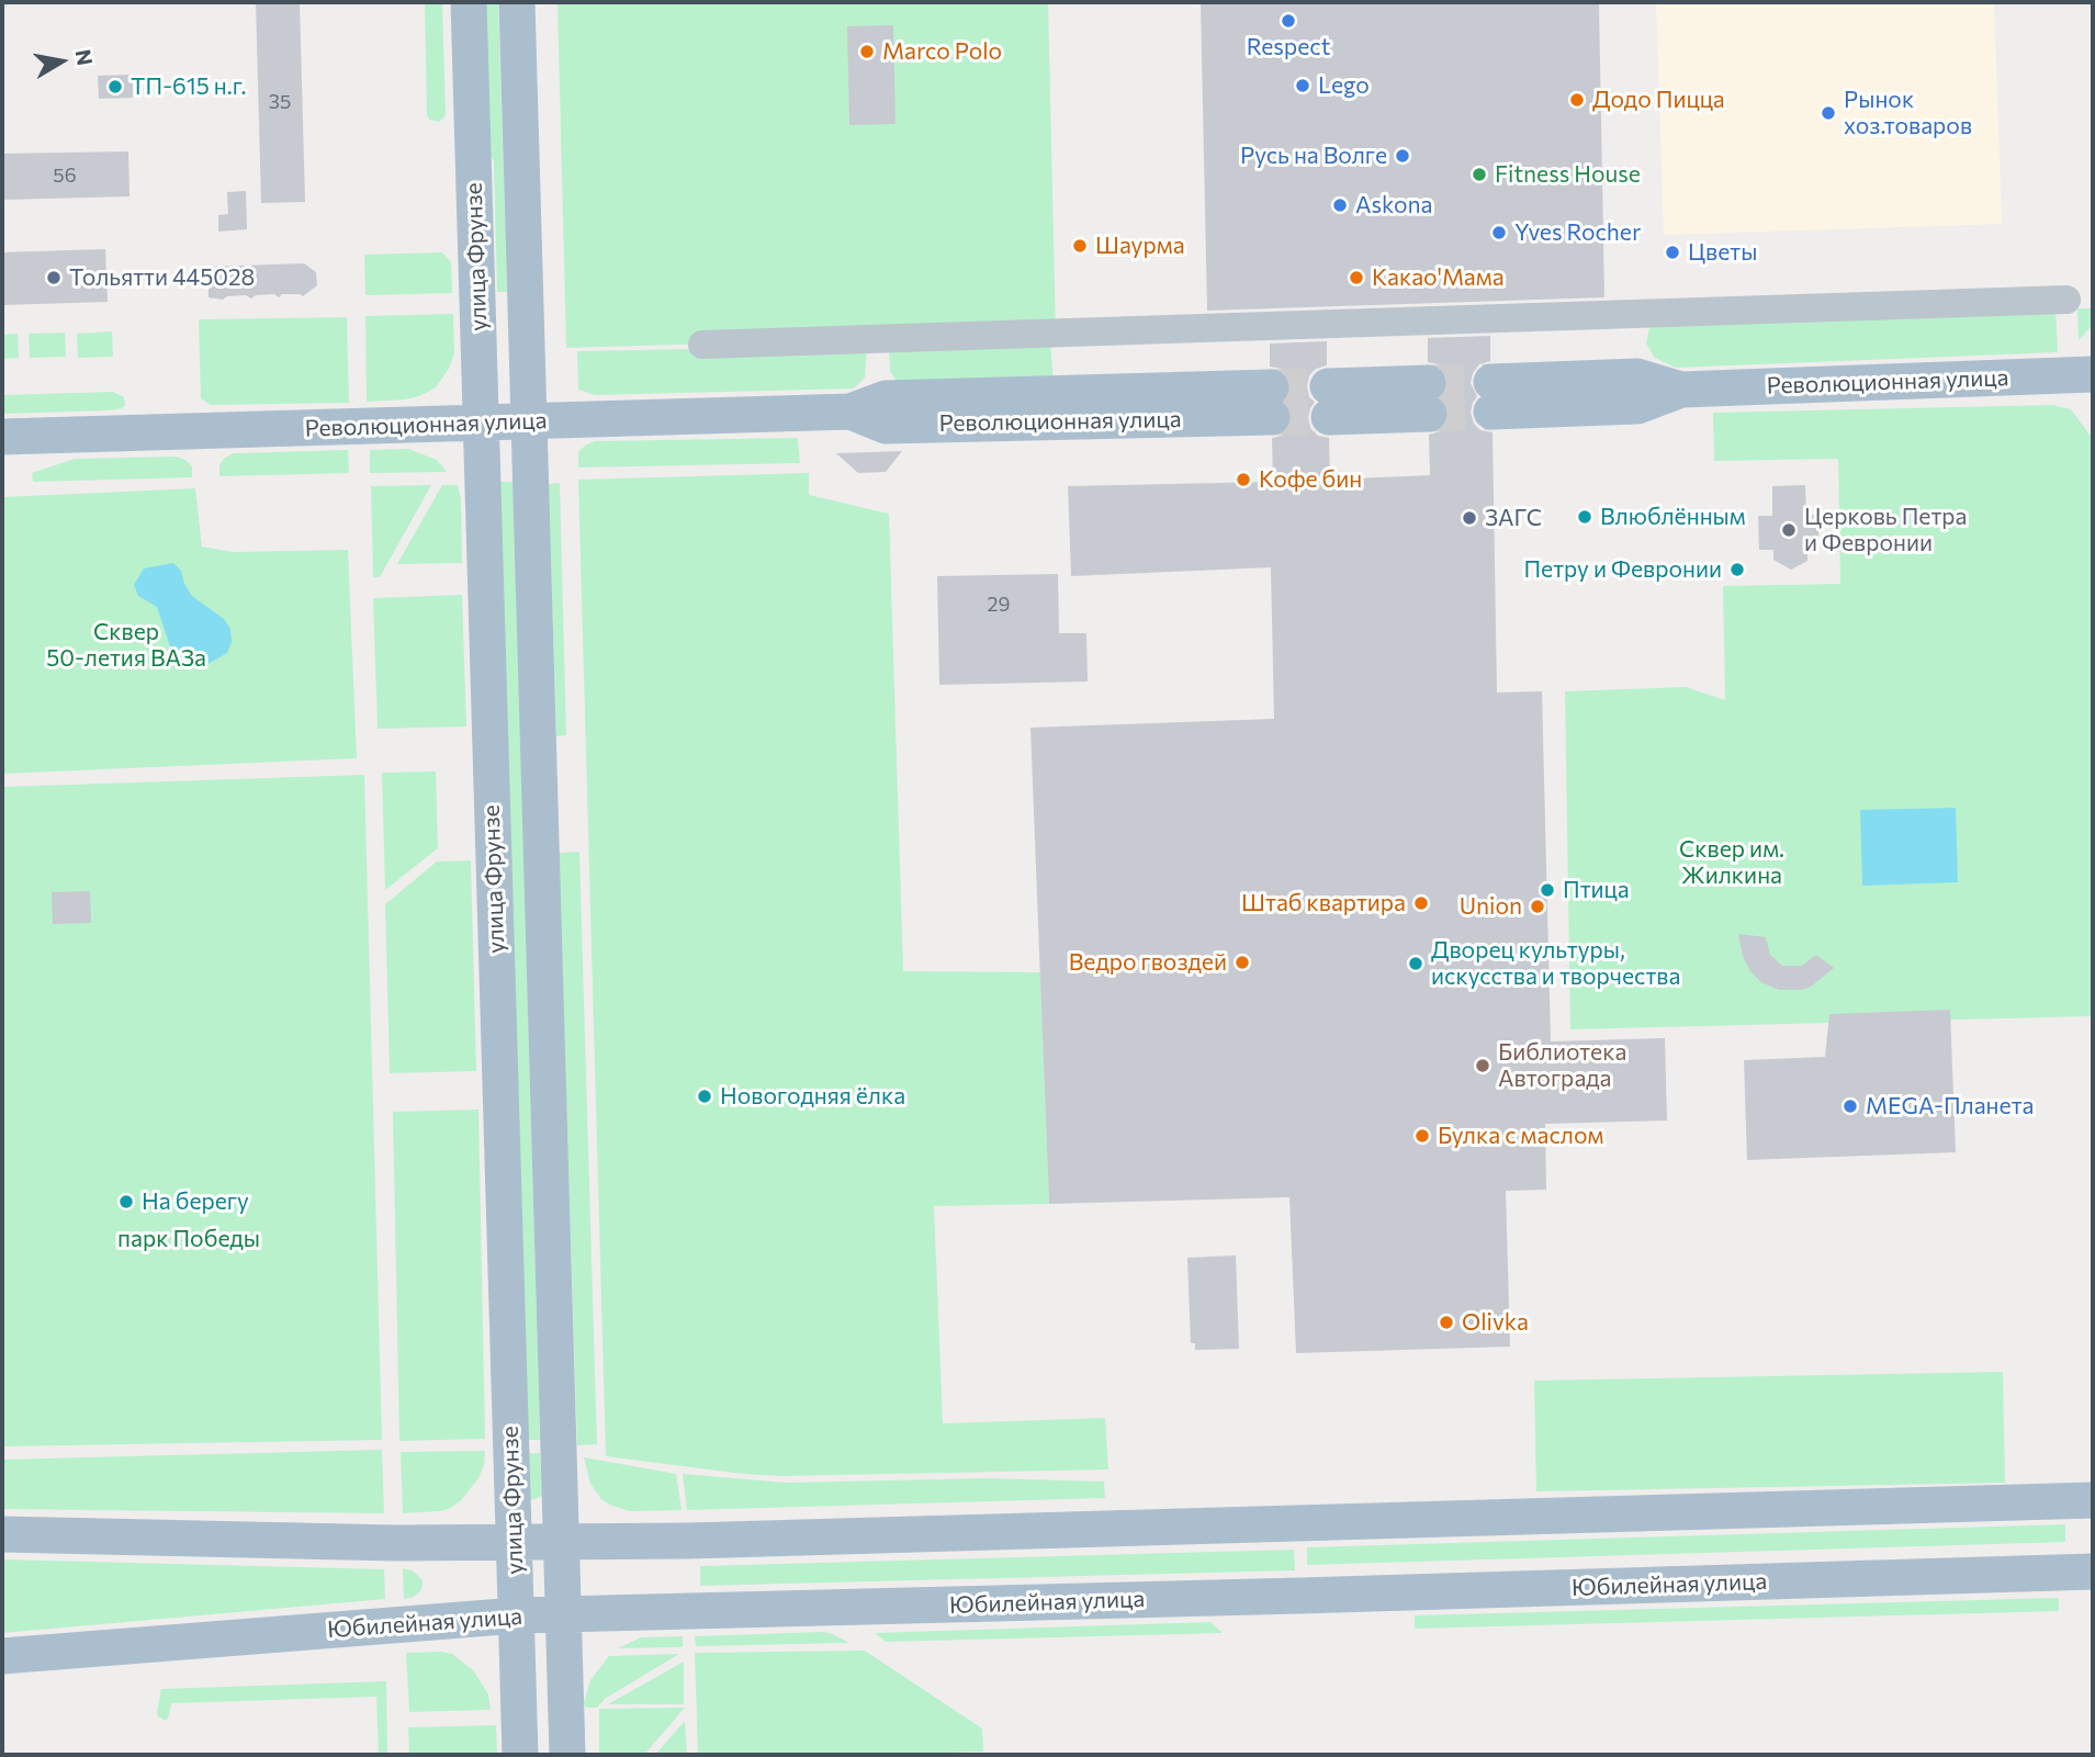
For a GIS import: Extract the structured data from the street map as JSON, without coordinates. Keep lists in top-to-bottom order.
{
  "streets": {
    "main road": ["улица Фрунзе", "Революционная улица", "Юбилейная улица"]
  },
  "crossings": [
    ["улица Фрунзе", "Революционная улица"],
    ["улица Фрунзе", "Юбилейная улица"]
  ],
  "parks": ["Сквер 50-летия ВАЗа", "Сквер им. Жилкина", "парк Победы"],
  "places": [
    "Respect",
    "Marco Polo",
    "Lego",
    "ТП-615 н.г.",
    "Додо Пицца",
    "Рынок хоз.товаров",
    "Русь на Волге",
    "Fitness House",
    "Askona",
    "Yves Rocher",
    "Шаурма",
    "Цветы",
    "Тольятти 445028",
    "Какао'Мама",
    "Кофе бин",
    "Влюблённым",
    "ЗАГС",
    "Церковь Петра и Февронии",
    "Петру и Февронии",
    "Птица",
    "Штаб квартира",
    "Union",
    "Ведро гвоздей",
    "Дворец культуры, искусства и творчества",
    "Библиотека Автограда",
    "Новогодняя ёлка",
    "MEGA-Планета",
    "Булка с маслом",
    "На берегу",
    "Olivka"
  ],
  "house_numbers": ["35", "56", "29"],
  "north": "right"
}
